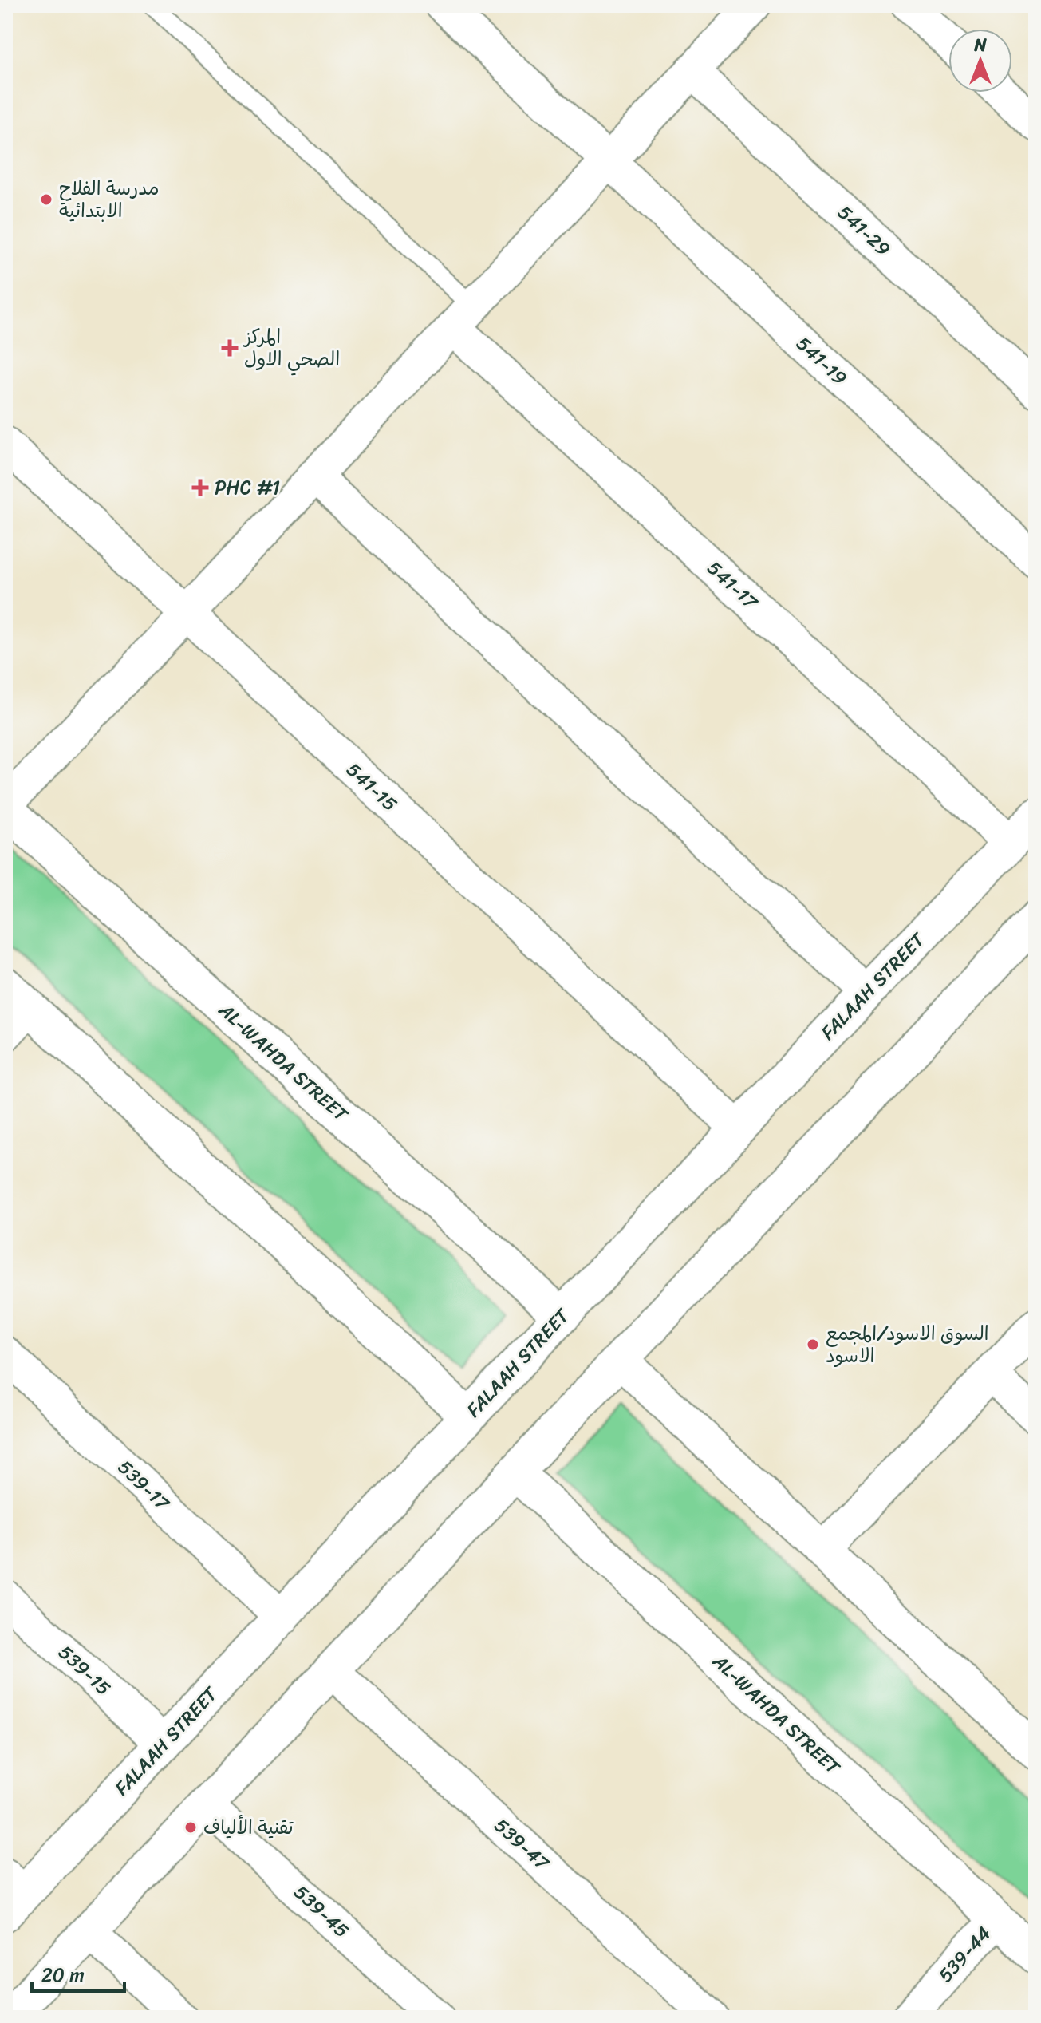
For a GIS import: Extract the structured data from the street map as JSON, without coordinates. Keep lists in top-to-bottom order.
{
  "streets": {
    "main road": ["FALAAH STREET", "AL-WAHDA STREET"],
    "street": [
      "541-29",
      "541-19",
      "541-17",
      "541-15",
      "539-17",
      "539-15",
      "539-47",
      "539-45",
      "539-44"
    ]
  },
  "crossings": [
    ["541-17", "FALAAH STREET"],
    ["541-15", "FALAAH STREET"],
    ["FALAAH STREET", "AL-WAHDA STREET"],
    ["FALAAH STREET", "539-17"],
    ["FALAAH STREET", "539-15"],
    ["AL-WAHDA STREET", "539-44"]
  ],
  "places": {
    "other": ["مدرسة الفلاح الابتدائية", "السوق الاسود/المجمع الاسود", "تقنية الألياف"],
    "health": ["المركز الصحي الاول", "PHC #1"]
  },
  "scale_bar": "20 m",
  "north": "top"
}
